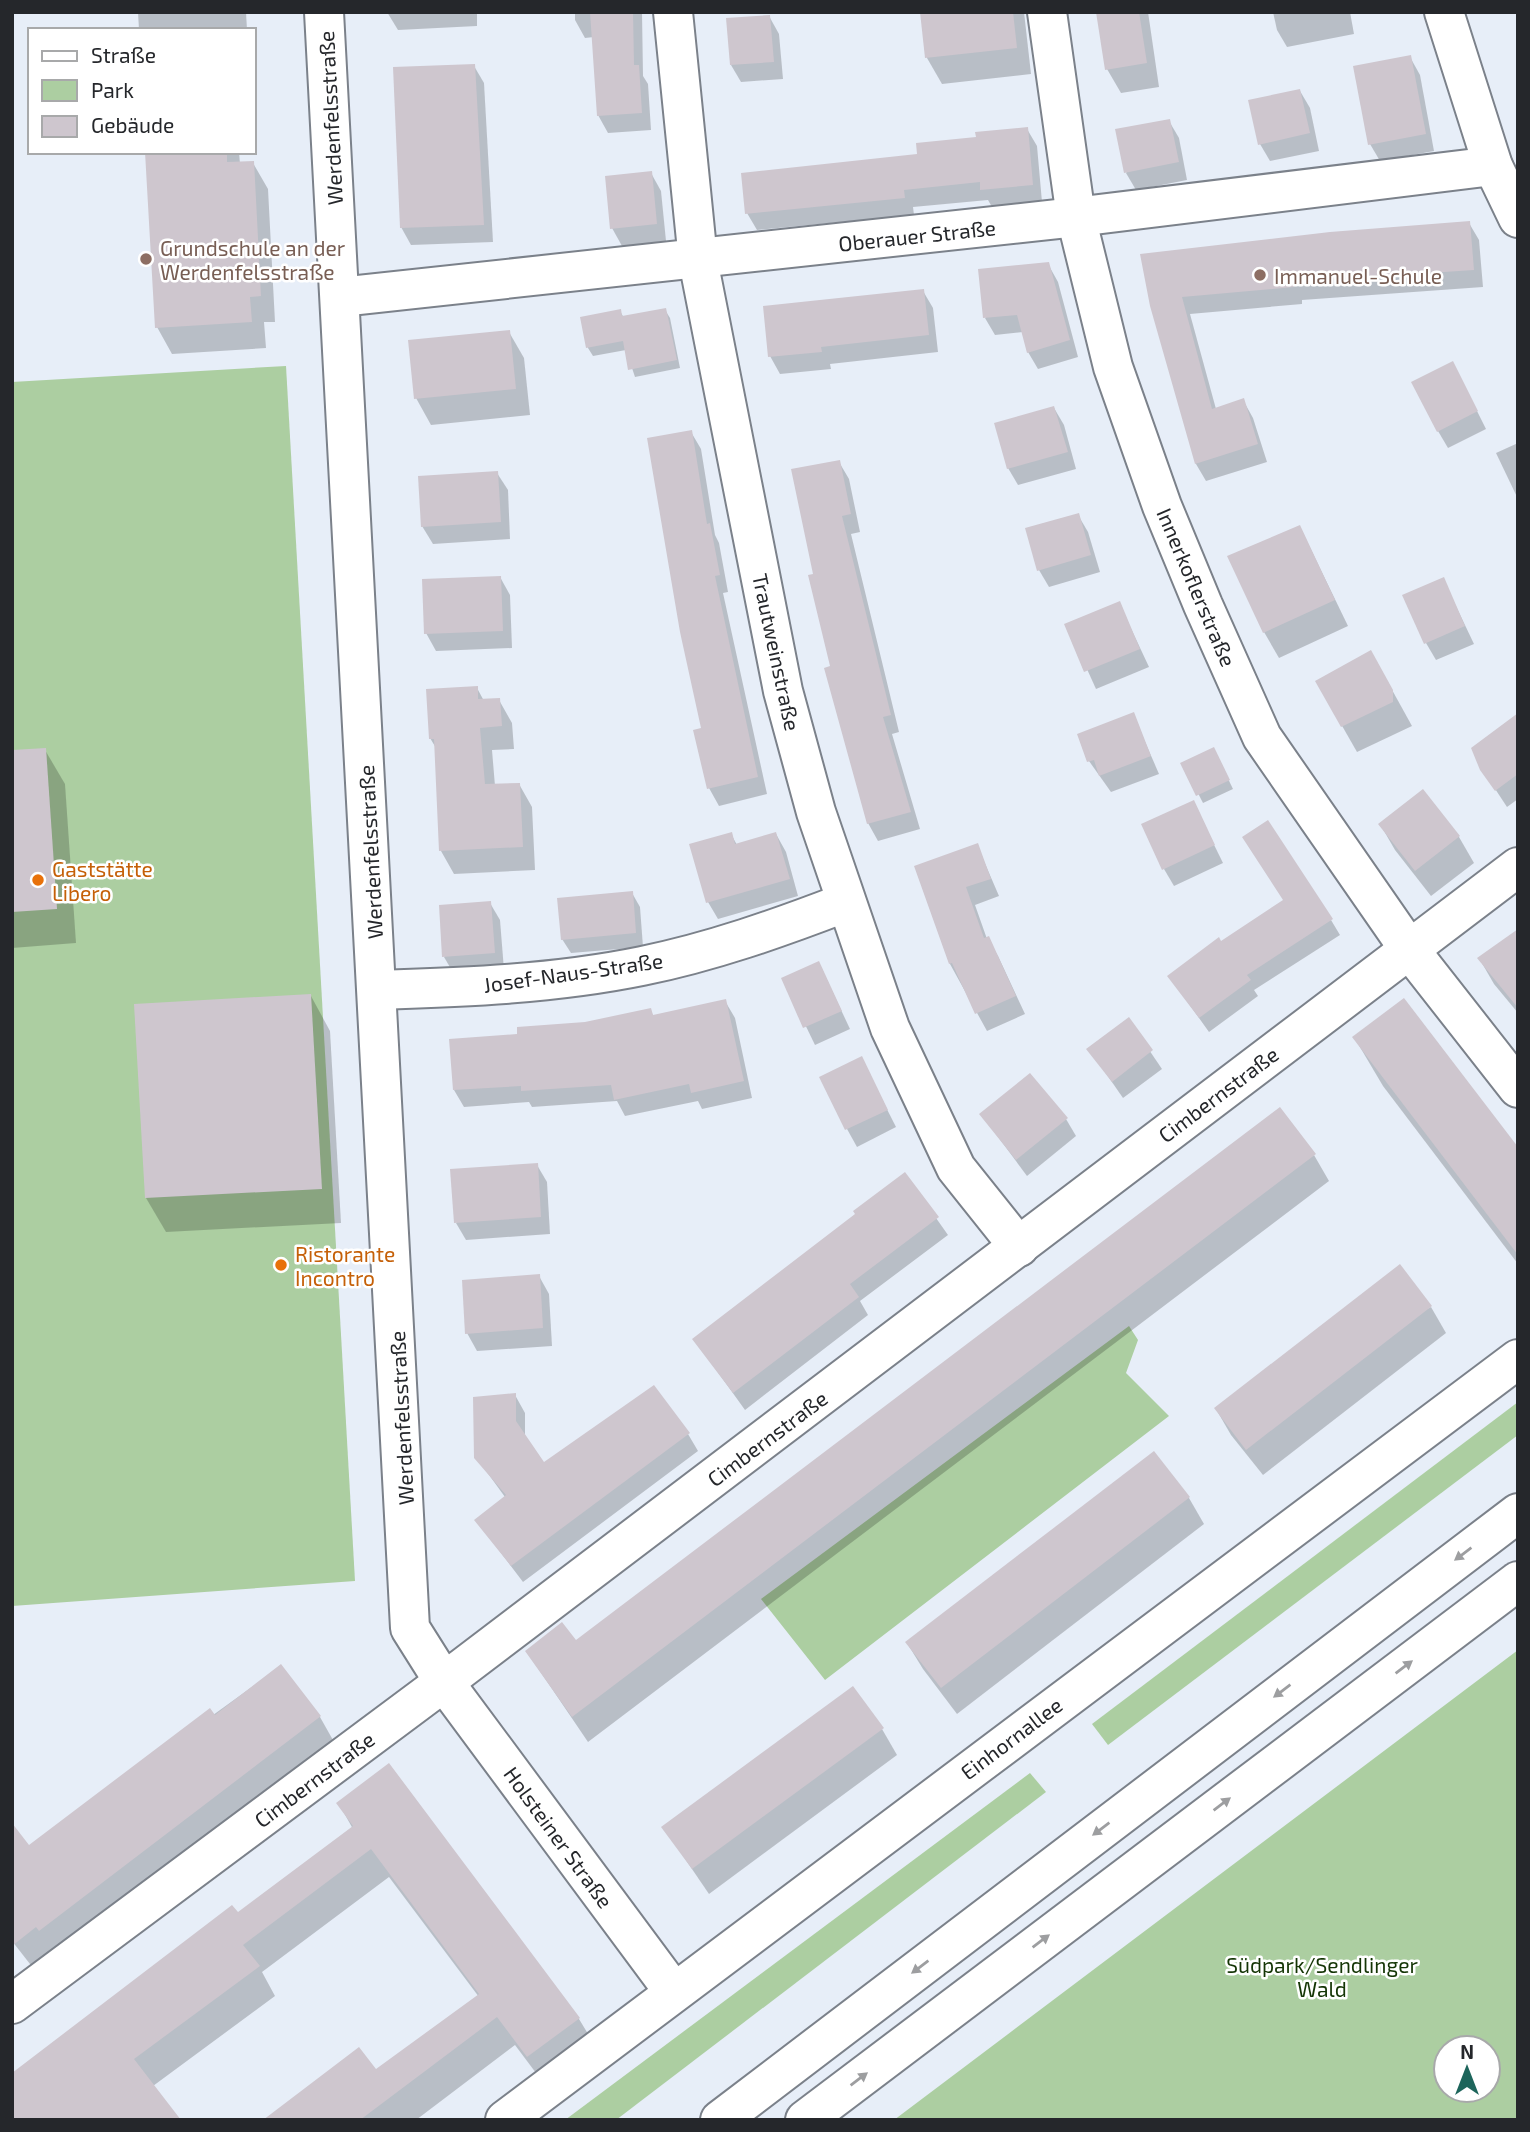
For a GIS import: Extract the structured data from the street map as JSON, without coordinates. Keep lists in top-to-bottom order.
{
  "streets": {
    "main road": [
      "Werdenfelsstraße",
      "Oberauer Straße",
      "Innerkoflerstraße",
      "Trautweinstraße",
      "Josef-Naus-Straße",
      "Cimbernstraße",
      "Einhornallee",
      "Holsteiner Straße"
    ]
  },
  "crossings": [
    ["Werdenfelsstraße", "Oberauer Straße"],
    ["Werdenfelsstraße", "Josef-Naus-Straße"],
    ["Werdenfelsstraße", "Cimbernstraße"],
    ["Werdenfelsstraße", "Holsteiner Straße"],
    ["Oberauer Straße", "Innerkoflerstraße"],
    ["Oberauer Straße", "Trautweinstraße"],
    ["Innerkoflerstraße", "Cimbernstraße"],
    ["Trautweinstraße", "Josef-Naus-Straße"],
    ["Trautweinstraße", "Cimbernstraße"],
    ["Cimbernstraße", "Holsteiner Straße"],
    ["Einhornallee", "Holsteiner Straße"]
  ],
  "parks": ["Südpark/Sendlinger Wald"],
  "places": [
    "Grundschule an der Werdenfelsstraße",
    "Immanuel-Schule",
    "Gaststätte Libero",
    "Ristorante Incontro"
  ],
  "legend": ["Straße", "Park", "Gebäude"],
  "north": "top"
}
